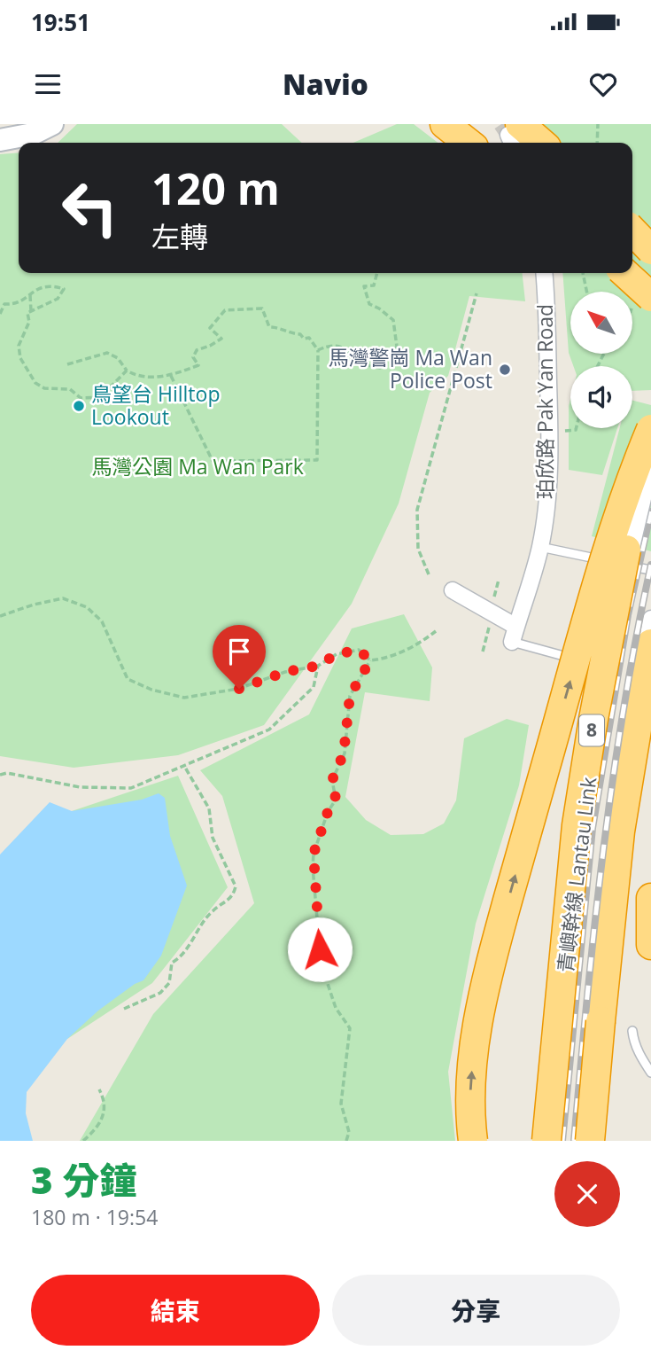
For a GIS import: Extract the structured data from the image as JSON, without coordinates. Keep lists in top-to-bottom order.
{
  "streets": {
    "highway": ["8", "青嶼幹線 Lantau Link"],
    "street": ["珀欣路 Pak Yan Road"]
  },
  "parks": ["馬灣公園 Ma Wan Park"],
  "places": ["馬灣警崗 Ma Wan Police Post", "鳥望台 Hilltop Lookout"],
  "north": "top left",
  "page": {
    "status": "19:51",
    "header": "Navio",
    "turn": ["120 m", "左轉"],
    "heading": ["3 分鐘", "180 m · 19:54"],
    "buttons": ["結束", "分享"]
  }
}
